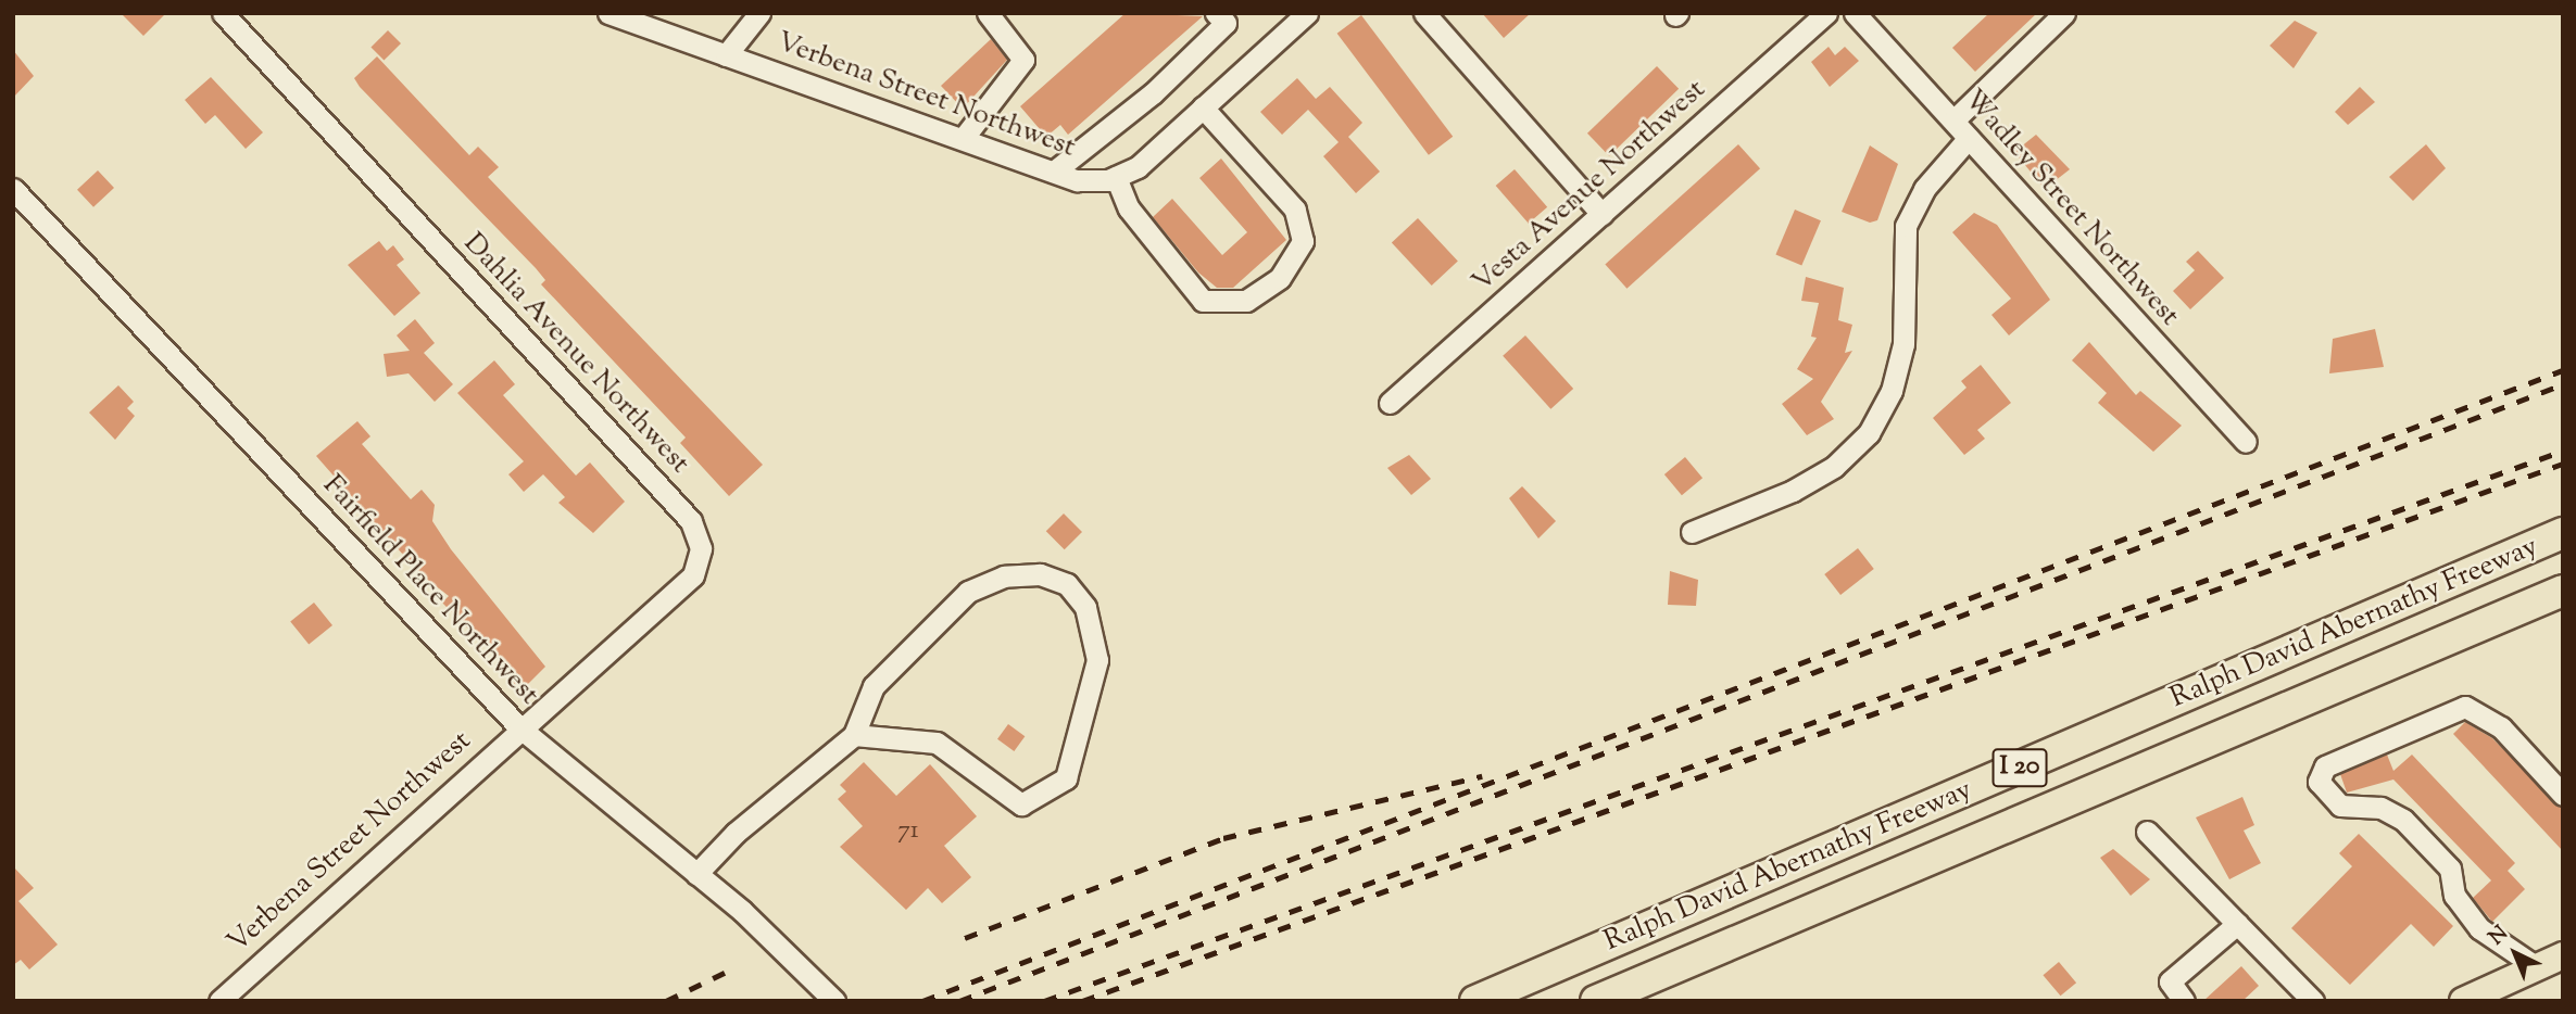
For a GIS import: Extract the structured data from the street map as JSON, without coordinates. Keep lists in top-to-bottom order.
{
  "streets": {
    "highway": ["Ralph David Abernathy Freeway", "I 20"],
    "street": [
      "Verbena Street Northwest",
      "Vesta Avenue Northwest",
      "Wadley Street Northwest",
      "Dahlia Avenue Northwest",
      "Fairfield Place Northwest"
    ]
  },
  "crossings": [
    ["Verbena Street Northwest", "Dahlia Avenue Northwest"],
    ["Verbena Street Northwest", "Fairfield Place Northwest"],
    ["Dahlia Avenue Northwest", "Fairfield Place Northwest"]
  ],
  "house_numbers": ["71"],
  "north": "top left"
}
